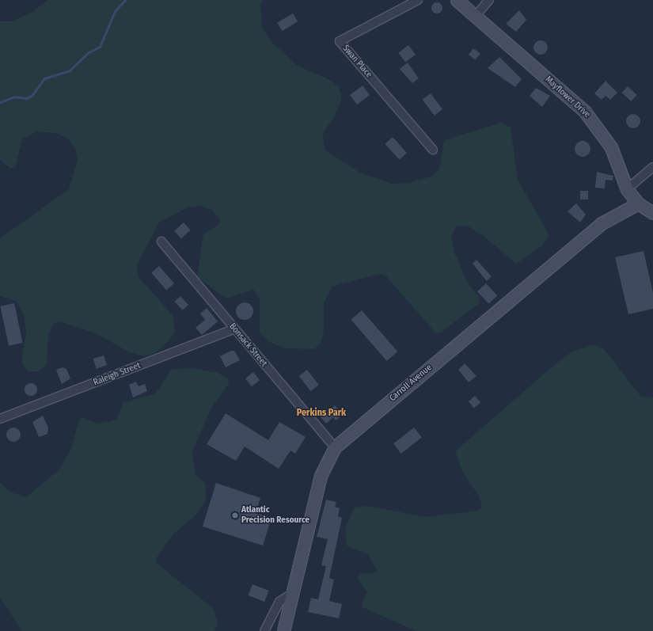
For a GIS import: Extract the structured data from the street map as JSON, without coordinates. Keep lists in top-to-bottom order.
{
  "streets": {
    "street": [
      "Swan Place",
      "Mayflower Drive",
      "Bonsack Street",
      "Raleigh Street",
      "Carroll Avenue"
    ]
  },
  "crossings": [
    ["Mayflower Drive", "Carroll Avenue"],
    ["Bonsack Street", "Raleigh Street"],
    ["Bonsack Street", "Carroll Avenue"]
  ],
  "districts": ["Perkins Park"],
  "places": ["Atlantic Precision Resource"]
}
